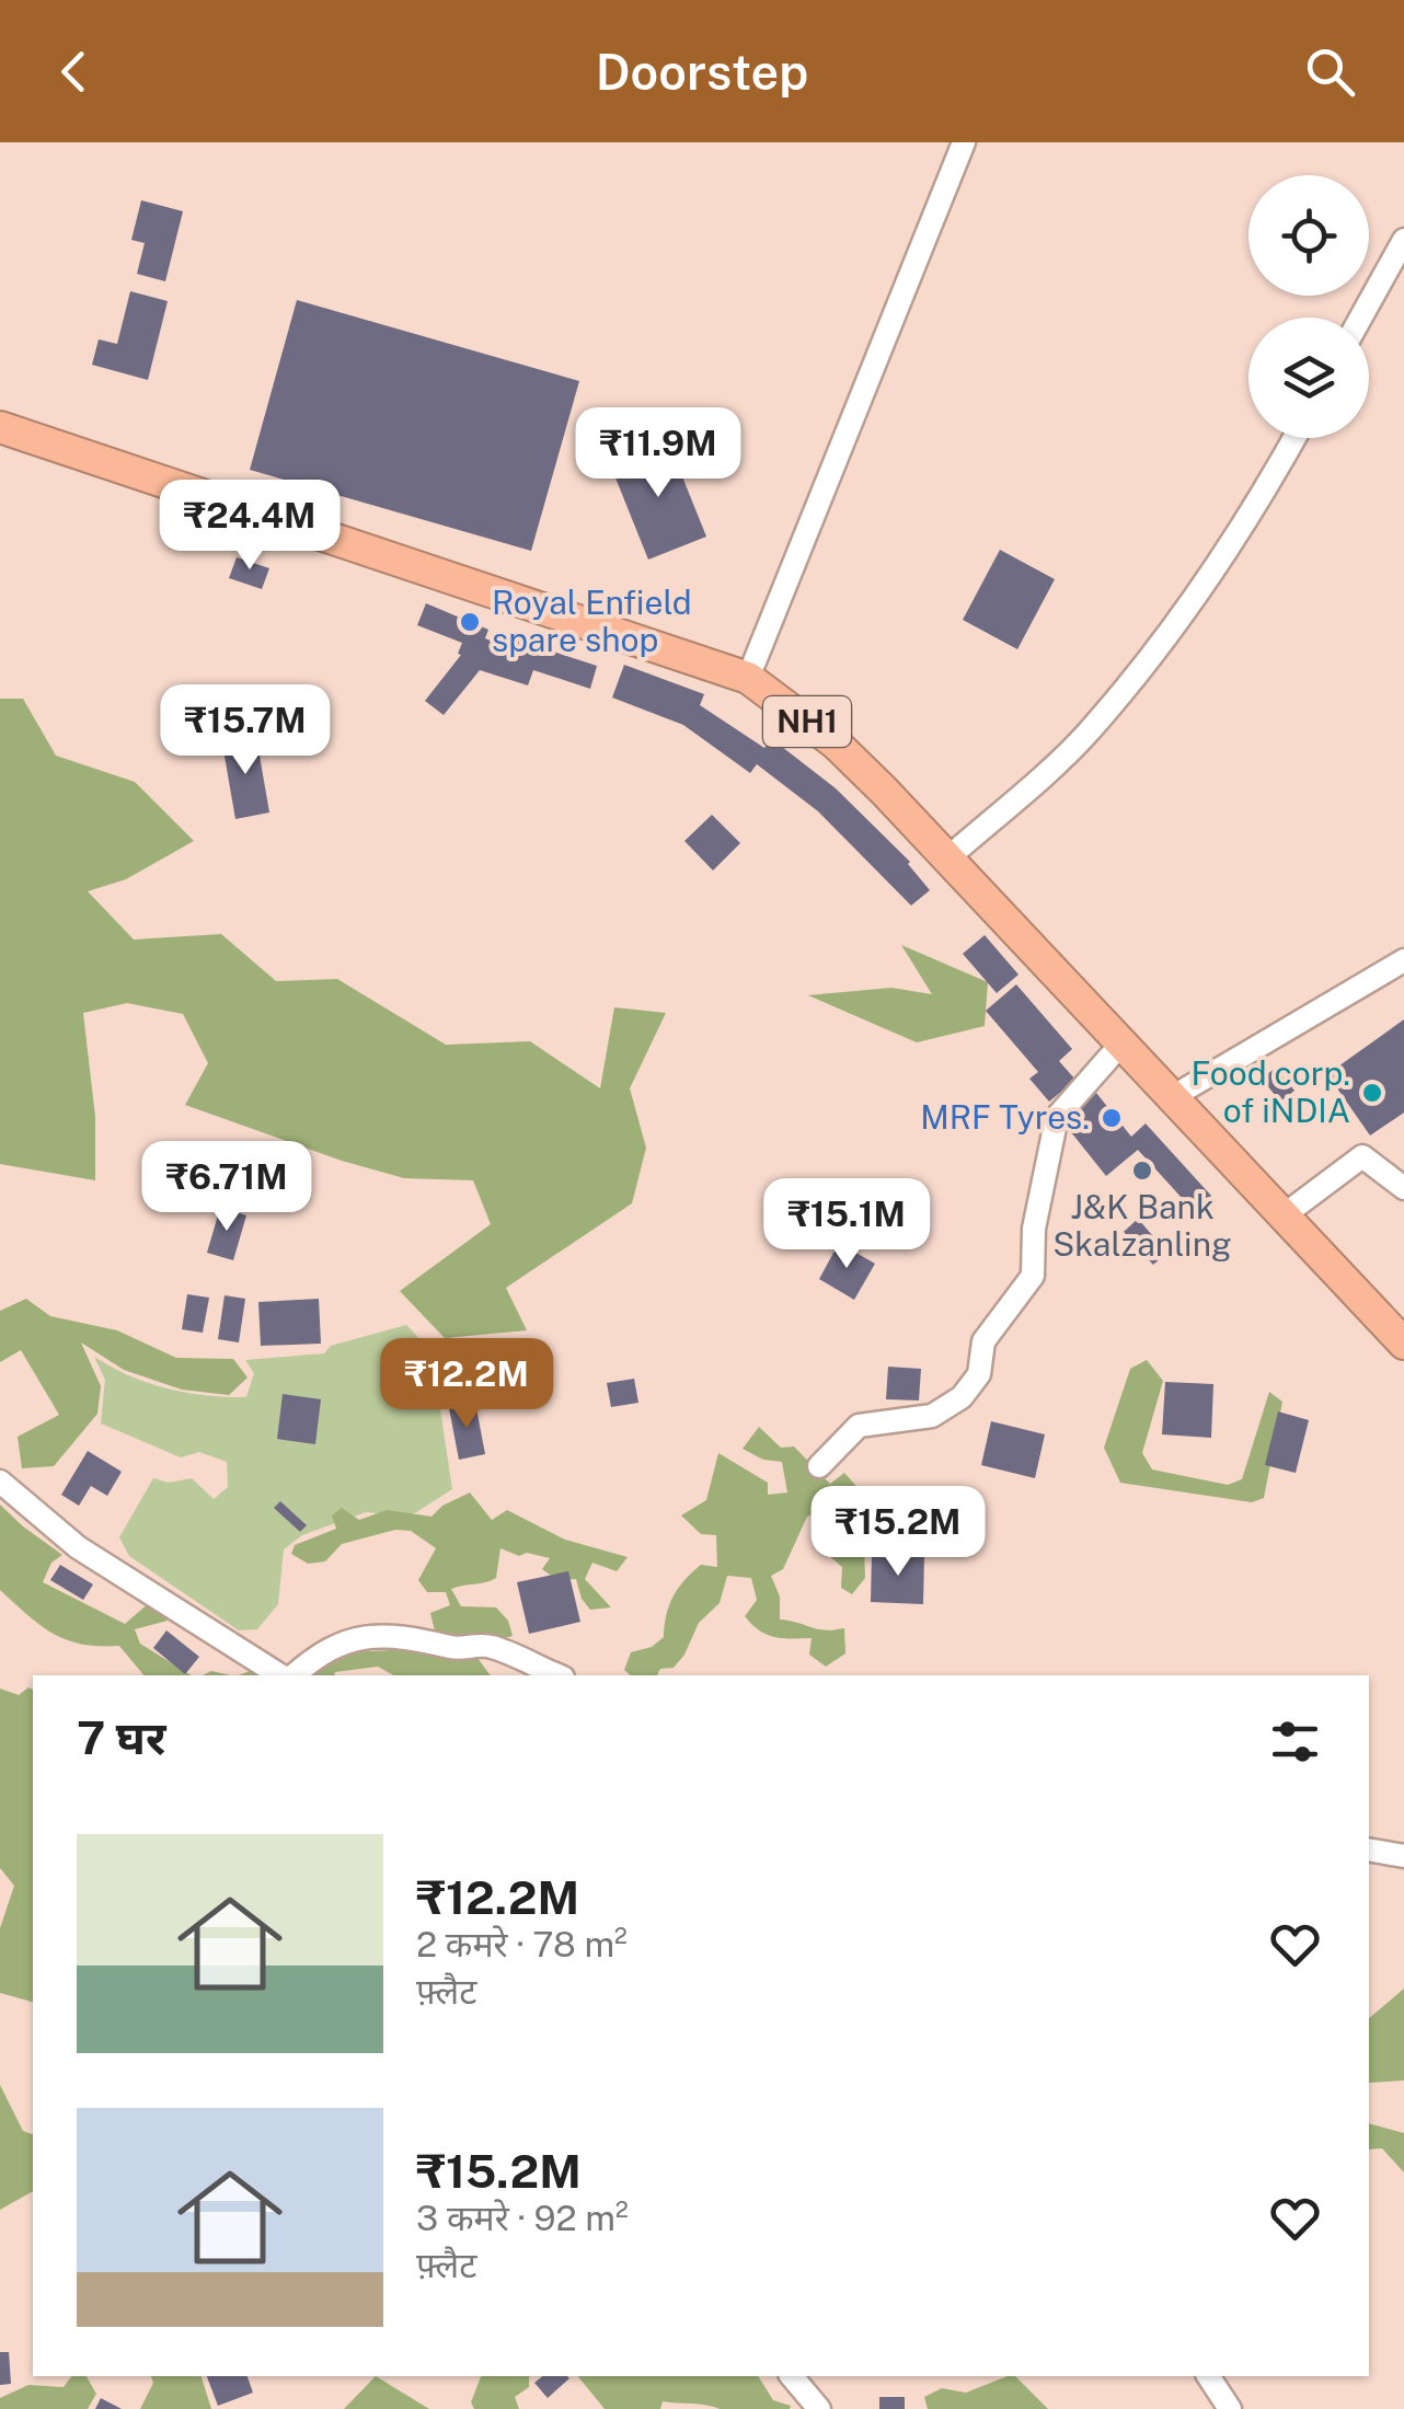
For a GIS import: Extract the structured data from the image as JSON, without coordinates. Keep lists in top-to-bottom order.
{
  "streets": {
    "highway": ["NH1"]
  },
  "places": [
    "Royal Enfield spare shop",
    "Food corp. of iNDIA",
    "MRF Tyres.",
    "J&K Bank Skalzanling"
  ],
  "page": {
    "header": "Doorstep",
    "price": [
      "₹11.9M",
      "₹24.4M",
      "₹15.7M",
      "₹6.71M",
      "₹15.1M",
      "₹12.2M",
      "₹15.2M"
    ],
    "heading": "7 घर",
    "list": [
      {
        "name": "₹12.2M",
        "note": "2 कमरे · 78 m² · फ़्लैट"
      },
      {
        "name": "₹15.2M",
        "note": "3 कमरे · 92 m² · फ़्लैट"
      }
    ]
  }
}
